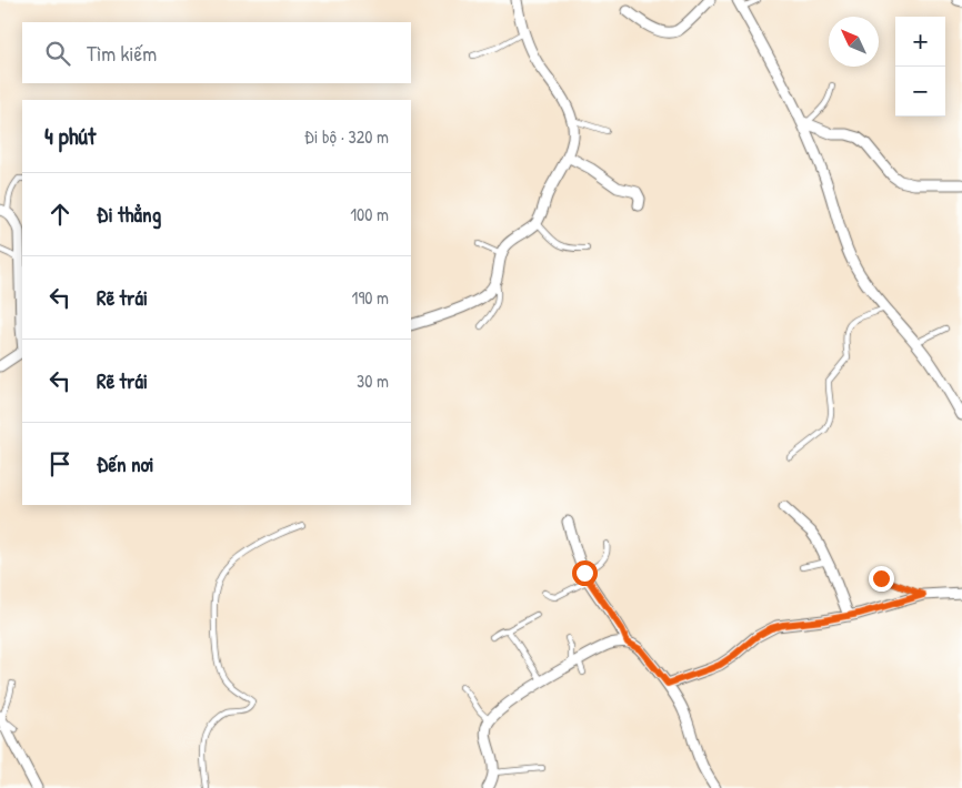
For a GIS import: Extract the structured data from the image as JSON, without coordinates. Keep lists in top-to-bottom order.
{
  "north": "top left",
  "page": {
    "map_buttons": ["+", "−"],
    "search": "Tìm kiếm",
    "heading": ["4 phút", "Đi bộ · 320 m"],
    "list": [
      ["Đi thẳng", "100 m"],
      ["Rẽ trái", "190 m"],
      ["Rẽ trái", "30 m"],
      "Đến nơi"
    ]
  }
}
